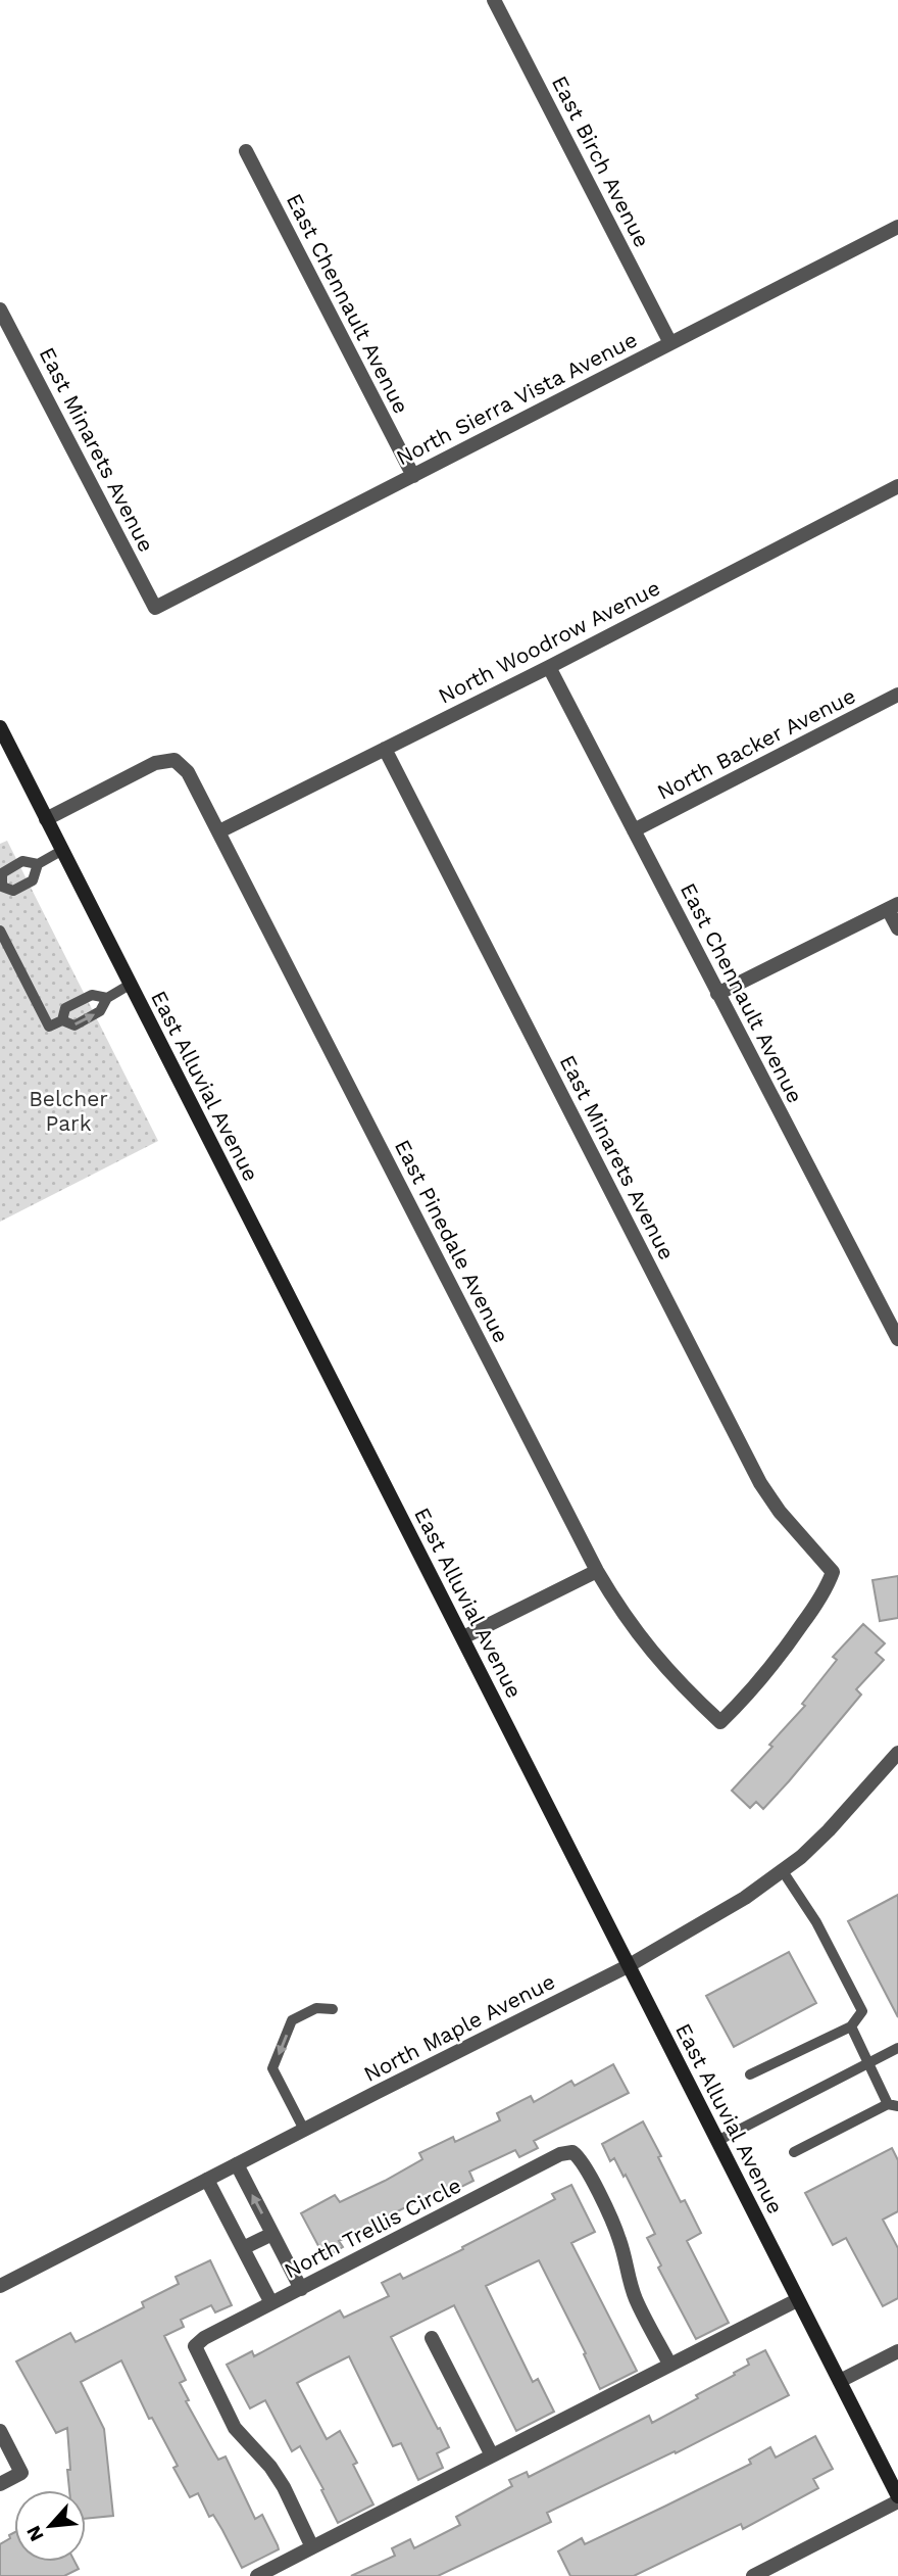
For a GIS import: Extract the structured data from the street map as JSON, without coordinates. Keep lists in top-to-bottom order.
{
  "streets": {
    "main road": ["East Alluvial Avenue"],
    "street": [
      "East Birch Avenue",
      "East Chennault Avenue",
      "North Sierra Vista Avenue",
      "East Minarets Avenue",
      "North Woodrow Avenue",
      "North Backer Avenue",
      "East Pinedale Avenue",
      "North Maple Avenue",
      "North Trellis Circle"
    ]
  },
  "crossings": [
    ["East Birch Avenue", "North Sierra Vista Avenue"],
    ["East Chennault Avenue", "North Sierra Vista Avenue"],
    ["East Chennault Avenue", "North Woodrow Avenue"],
    ["East Chennault Avenue", "North Backer Avenue"],
    ["North Sierra Vista Avenue", "East Minarets Avenue"],
    ["East Minarets Avenue", "North Woodrow Avenue"],
    ["East Minarets Avenue", "East Pinedale Avenue"],
    ["North Woodrow Avenue", "East Pinedale Avenue"],
    ["East Alluvial Avenue", "East Pinedale Avenue"],
    ["East Alluvial Avenue", "North Maple Avenue"]
  ],
  "parks": ["Belcher Park"],
  "north": "bottom left"
}
